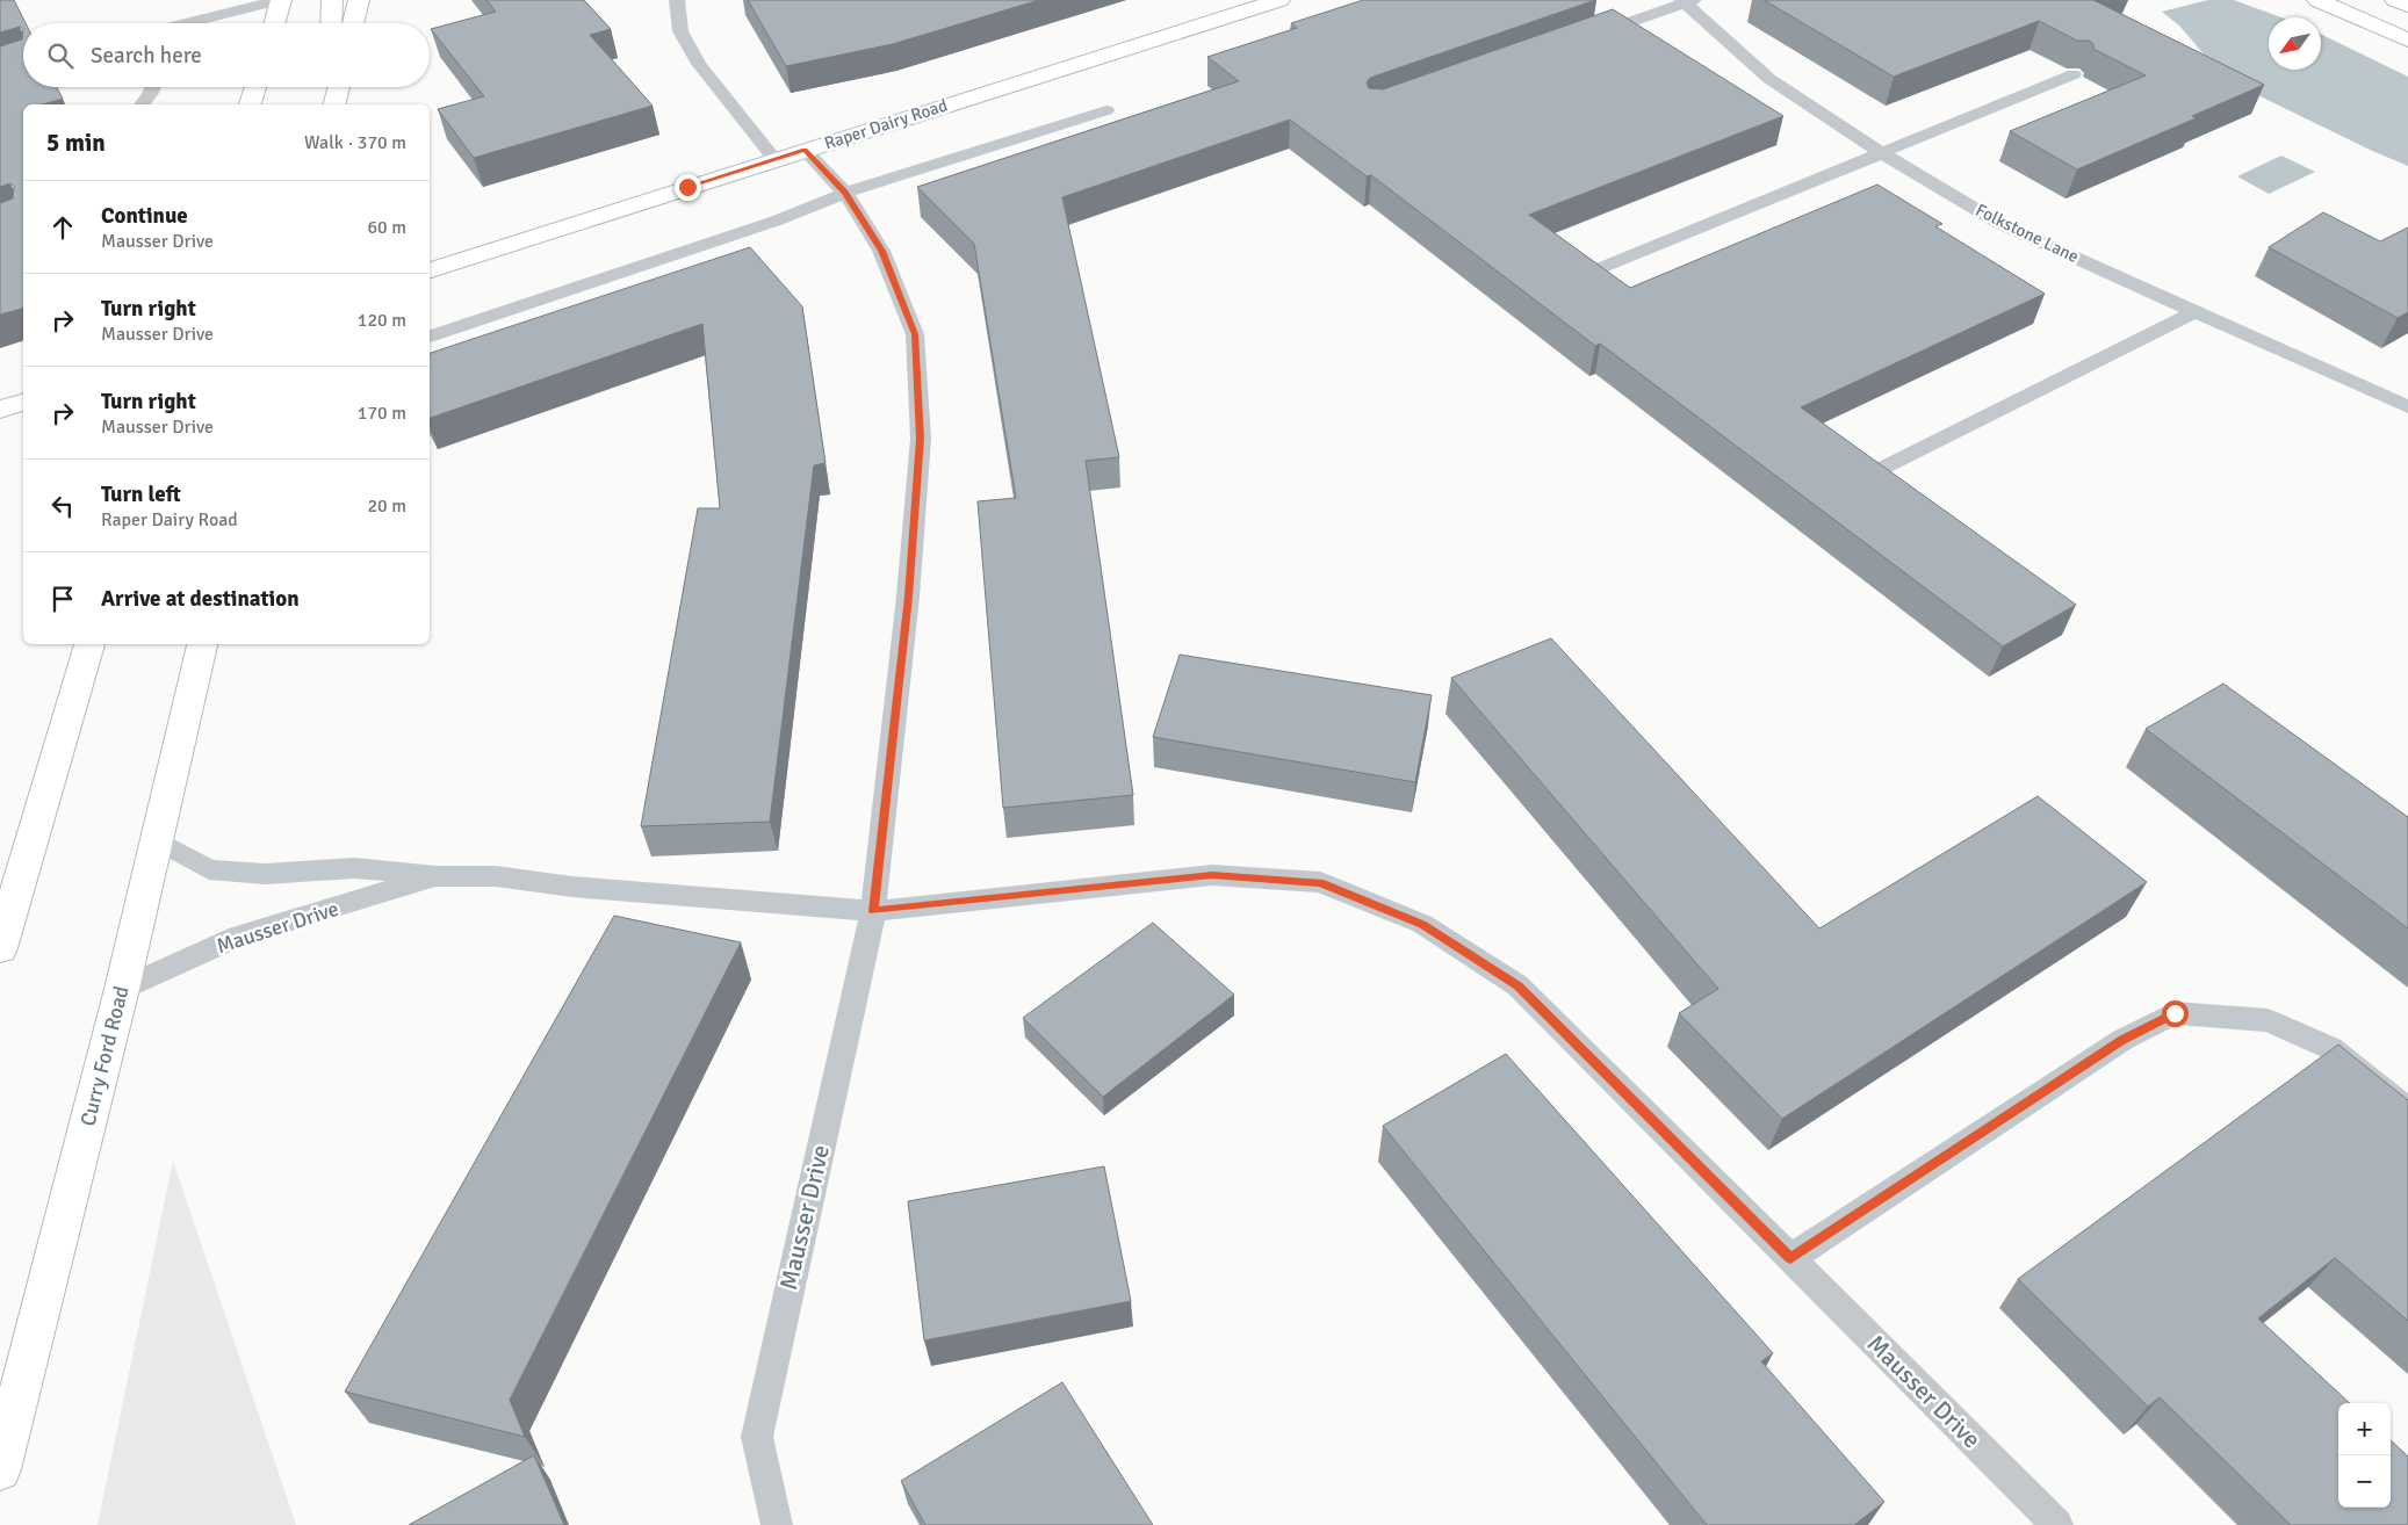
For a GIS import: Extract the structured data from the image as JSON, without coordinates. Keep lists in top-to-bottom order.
{
  "streets": {
    "main road": ["Raper Dairy Road", "Curry Ford Road"],
    "lane": ["Folkstone Lane", "Mausser Drive"]
  },
  "crossings": [
    ["Raper Dairy Road", "Mausser Drive"],
    ["Mausser Drive", "Curry Ford Road"]
  ],
  "north": "bottom left",
  "page": {
    "search": "Search here",
    "heading": ["5 min", "Walk · 370 m"],
    "list": [
      ["Continue", "Mausser Drive", "60 m"],
      ["Turn right", "Mausser Drive", "120 m"],
      ["Turn right", "Mausser Drive", "170 m"],
      ["Turn left", "Raper Dairy Road", "20 m"],
      "Arrive at destination"
    ],
    "map_buttons": ["+", "−"]
  }
}
